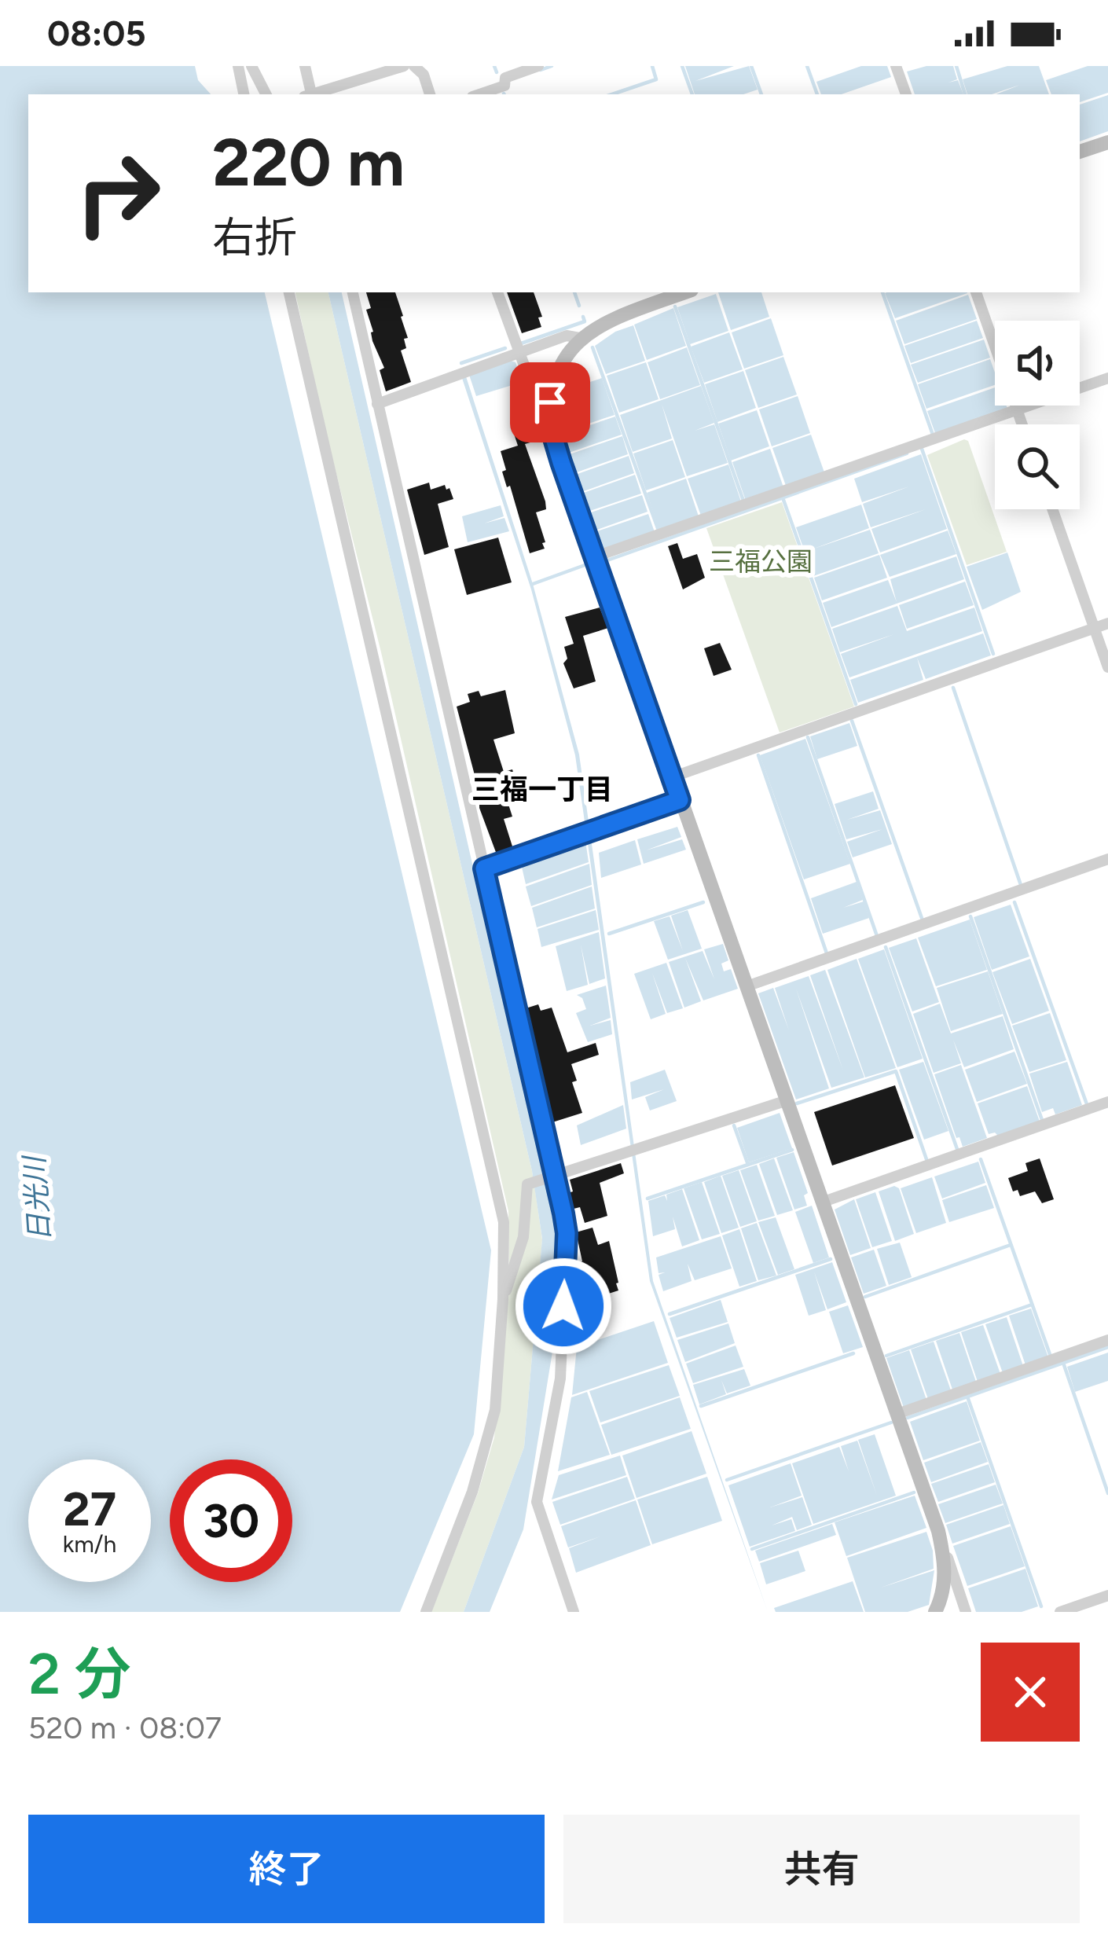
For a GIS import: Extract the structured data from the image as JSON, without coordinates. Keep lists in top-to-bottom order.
{
  "districts": ["三福一丁目"],
  "water": ["日光川"],
  "parks": ["三福公園"],
  "page": {
    "status": "08:05",
    "turn": ["220 m", "右折"],
    "speed": "27 km/h",
    "limit": "30",
    "heading": ["2 分", "520 m · 08:07"],
    "buttons": ["終了", "共有"]
  }
}
